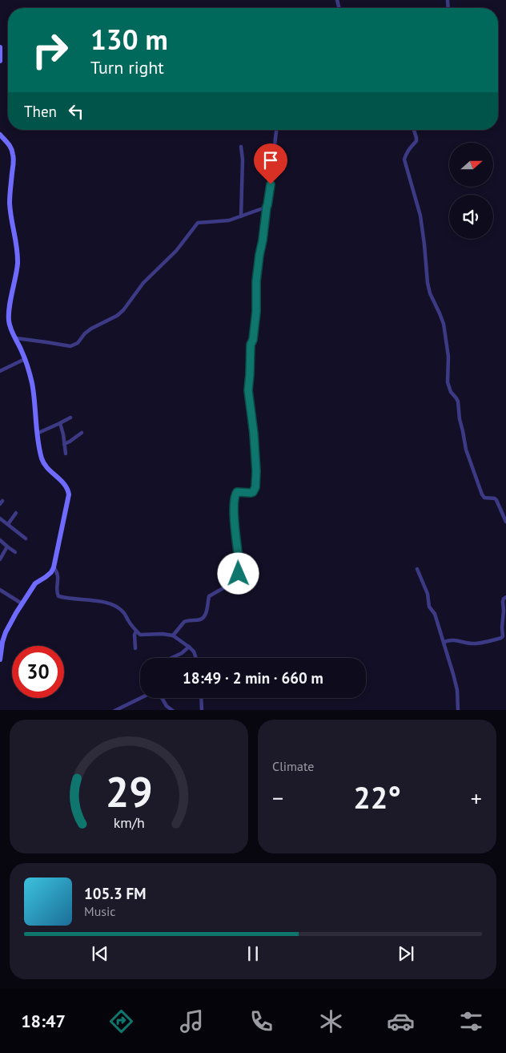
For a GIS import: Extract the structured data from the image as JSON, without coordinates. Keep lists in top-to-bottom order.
{
  "north": "right",
  "page": {
    "turn": ["130 m", "Turn right"],
    "then": "Then",
    "limit": "30",
    "trip": "18:49 · 2 min · 660 m",
    "tile": "Climate",
    "heat": ["−", "22°", "+"],
    "song": ["105.3 FM", "Music"],
    "tabs": "18:47",
    "gauge": ["29", "km/h"]
  }
}
